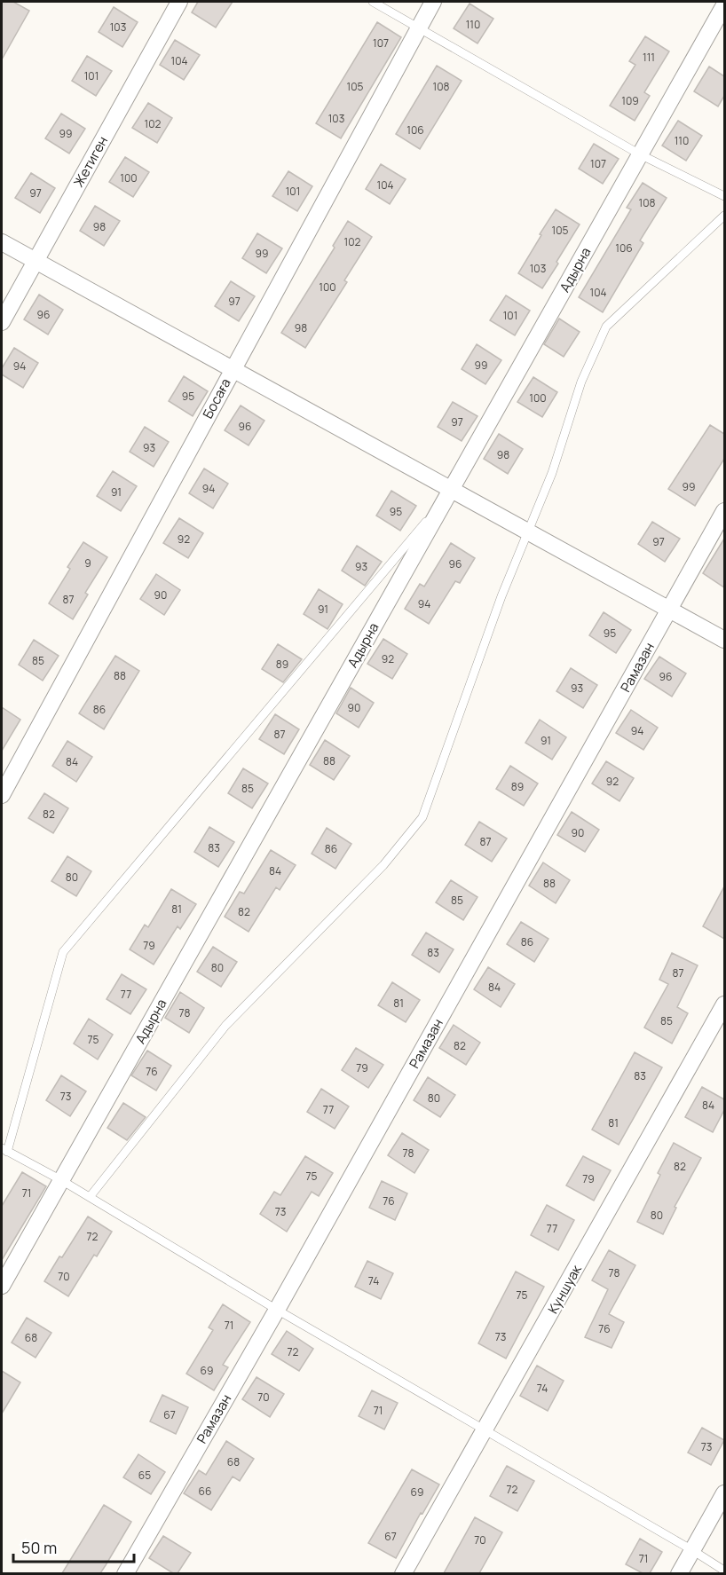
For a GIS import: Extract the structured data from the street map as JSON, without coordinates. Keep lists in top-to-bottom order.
{
  "streets": {
    "street": [
      "Жетиген",
      "Адырна",
      "Босаға",
      "Рамазан",
      "Куншуак"
    ]
  },
  "house_numbers": [
    "110",
    "103",
    "107",
    "111",
    "104",
    "101",
    "105",
    "108",
    "109",
    "103",
    "102",
    "106",
    "99",
    "110",
    "107",
    "100",
    "104",
    "101",
    "97",
    "108",
    "98",
    "105",
    "102",
    "106",
    "99",
    "103",
    "100",
    "104",
    "97",
    "96",
    "101",
    "98",
    "99",
    "94",
    "95",
    "100",
    "97",
    "96",
    "93",
    "98",
    "99",
    "94",
    "91",
    "95",
    "92",
    "97",
    "9",
    "96",
    "93",
    "90",
    "87",
    "94",
    "91",
    "95",
    "92",
    "85",
    "89",
    "88",
    "96",
    "93",
    "90",
    "86",
    "94",
    "87",
    "91",
    "88",
    "84",
    "92",
    "89",
    "85",
    "82",
    "90",
    "87",
    "83",
    "86",
    "84",
    "80",
    "88",
    "85",
    "81",
    "82",
    "86",
    "79",
    "83",
    "80",
    "87",
    "84",
    "77",
    "81",
    "78",
    "85",
    "75",
    "82",
    "79",
    "76",
    "83",
    "73",
    "80",
    "84",
    "77",
    "81",
    "78",
    "82",
    "75",
    "79",
    "71",
    "76",
    "73",
    "80",
    "77",
    "72",
    "78",
    "70",
    "74",
    "75",
    "71",
    "76",
    "73",
    "68",
    "72",
    "69",
    "74",
    "70",
    "71",
    "67",
    "73",
    "68",
    "65",
    "72",
    "66",
    "69",
    "67",
    "70",
    "71"
  ],
  "scale_bar": "50 m"
}
